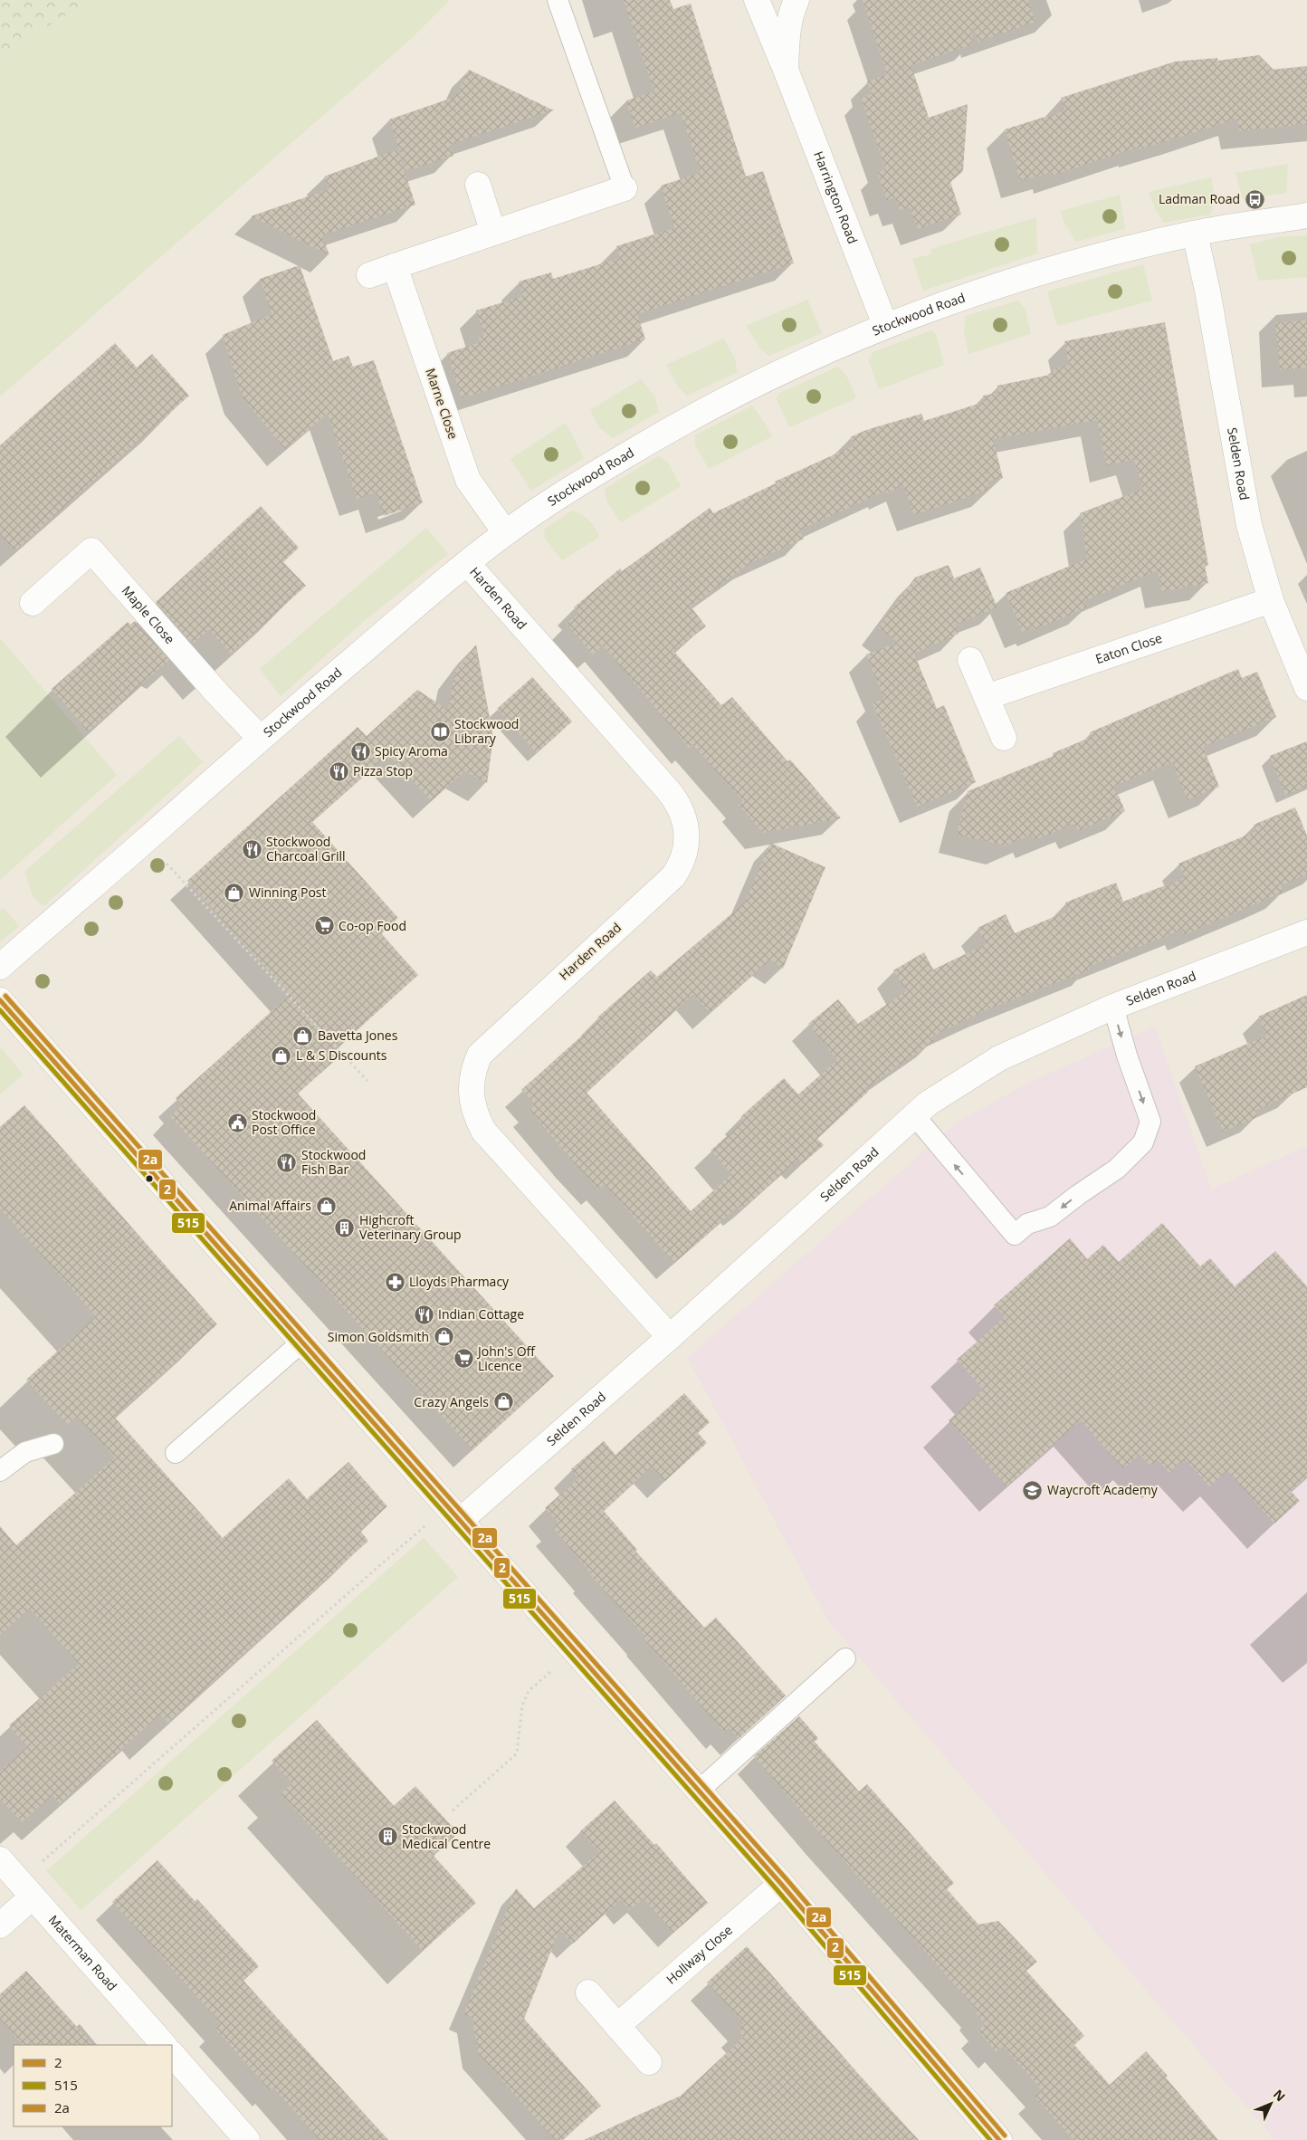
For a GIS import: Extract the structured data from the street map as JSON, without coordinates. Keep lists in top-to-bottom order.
{
  "streets": {
    "street": [
      "Harrington Road",
      "Stockwood Road",
      "Marne Close",
      "Selden Road",
      "Harden Road",
      "Maple Close",
      "Eaton Close",
      "Materman Road",
      "Hollway Close"
    ]
  },
  "crossings": [
    ["Harrington Road", "Stockwood Road"],
    ["Stockwood Road", "Marne Close"],
    ["Stockwood Road", "Selden Road"],
    ["Stockwood Road", "Harden Road"],
    ["Stockwood Road", "Maple Close"],
    ["Selden Road", "Harden Road"],
    ["Selden Road", "Eaton Close"]
  ],
  "places": {
    "bus stop": ["Ladman Road"],
    "library": ["Stockwood Library"],
    "restaurant": [
      "Spicy Aroma",
      "Pizza Stop",
      "Stockwood Charcoal Grill",
      "Stockwood Fish Bar",
      "Indian Cottage"
    ],
    "shop": [
      "Winning Post",
      "Bavetta Jones",
      "L & S Discounts",
      "Animal Affairs",
      "Simon Goldsmith",
      "Crazy Angels"
    ],
    "supermarket": ["Co-op Food", "John's Off Licence"],
    "public building": ["Stockwood Post Office"],
    "building": ["Highcroft Veterinary Group", "Stockwood Medical Centre"],
    "pharmacy": ["Lloyds Pharmacy"],
    "school or university": ["Waycroft Academy"]
  },
  "lines": ["transit line 2a", "transit line 2", "transit line 515"],
  "legend": ["2", "515", "2a"],
  "north": "top right"
}
